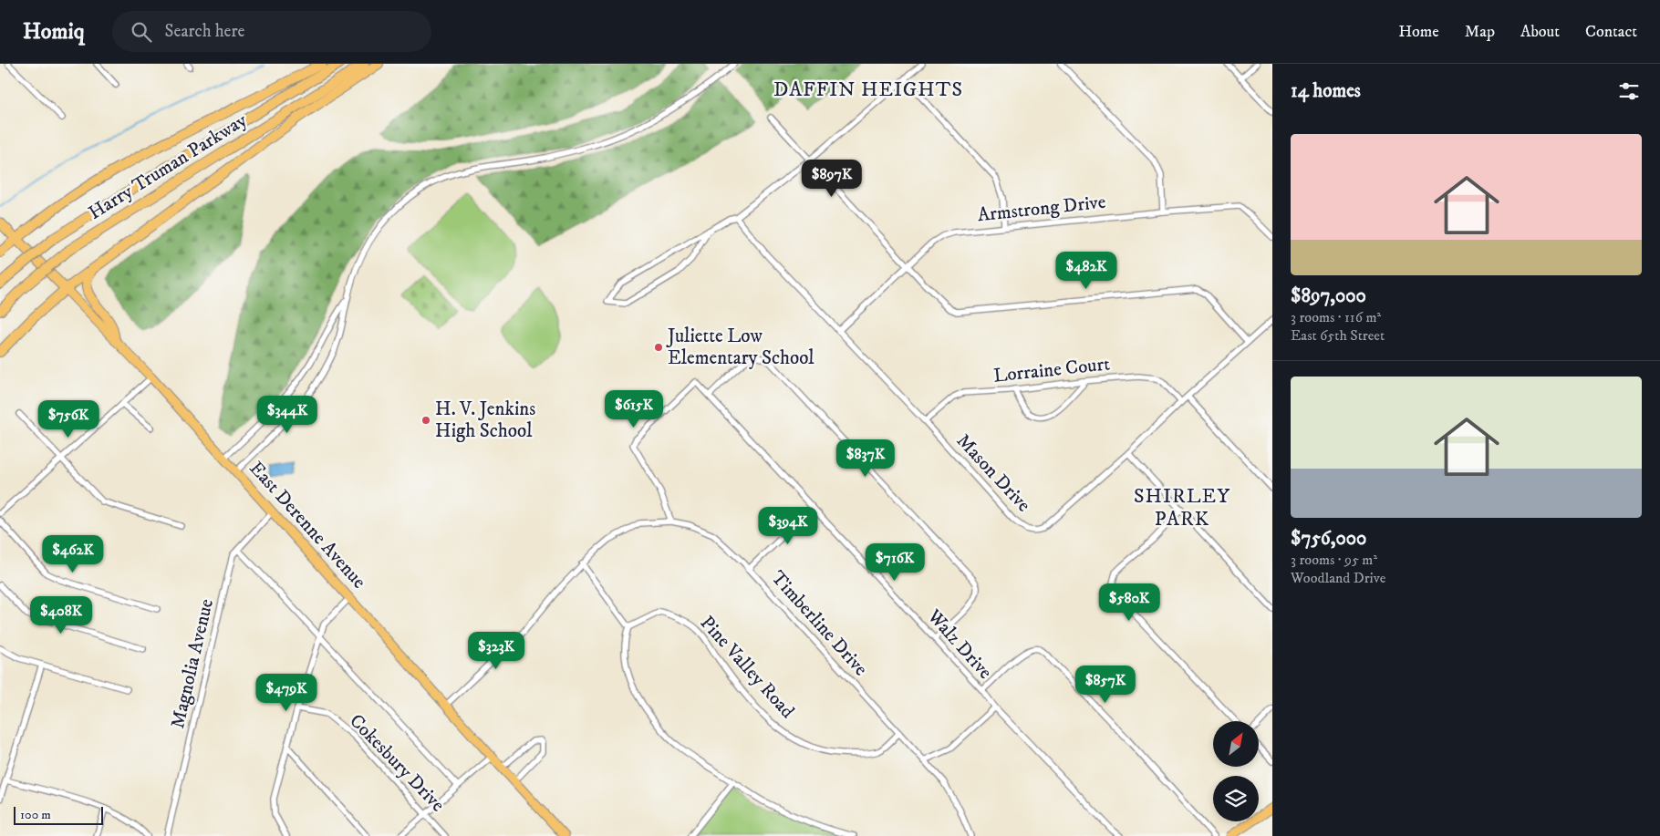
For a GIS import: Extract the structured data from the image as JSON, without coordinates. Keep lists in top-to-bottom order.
{
  "streets": {
    "highway": ["Harry Truman Parkway", "East Derenne Avenue"],
    "street": [
      "Armstrong Drive",
      "Lorraine Court",
      "Mason Drive",
      "Timberline Drive",
      "Walz Drive",
      "Magnolia Avenue",
      "Pine Valley Road",
      "Cokesbury Drive"
    ]
  },
  "crossings": [
    ["Armstrong Drive", "Mason Drive"],
    ["Lorraine Court", "Mason Drive"],
    ["East Derenne Avenue", "Timberline Drive"],
    ["East Derenne Avenue", "Magnolia Avenue"],
    ["Timberline Drive", "Walz Drive"],
    ["Timberline Drive", "Pine Valley Road"]
  ],
  "districts": ["DAFFIN HEIGHTS", "SHIRLEY PARK"],
  "places": ["Juliette Low Elementary School", "H. V. Jenkins High School"],
  "scale_bar": "100 m",
  "north": "top right",
  "page": {
    "header": "Homiq",
    "search": "Search here",
    "nav": [
      "Home",
      "Map",
      "About",
      "Contact"
    ],
    "heading": "14 homes",
    "list": [
      {
        "name": "$897,000",
        "note": "3 rooms · 116 m² · East 65th Street"
      },
      {
        "name": "$756,000",
        "note": "3 rooms · 95 m² · Woodland Drive"
      }
    ],
    "price": [
      "$897K",
      "$482K",
      "$615K",
      "$344K",
      "$756K",
      "$837K",
      "$394K",
      "$462K",
      "$716K",
      "$580K",
      "$408K",
      "$323K",
      "$857K",
      "$479K"
    ],
    "scale": "100 m"
  }
}
